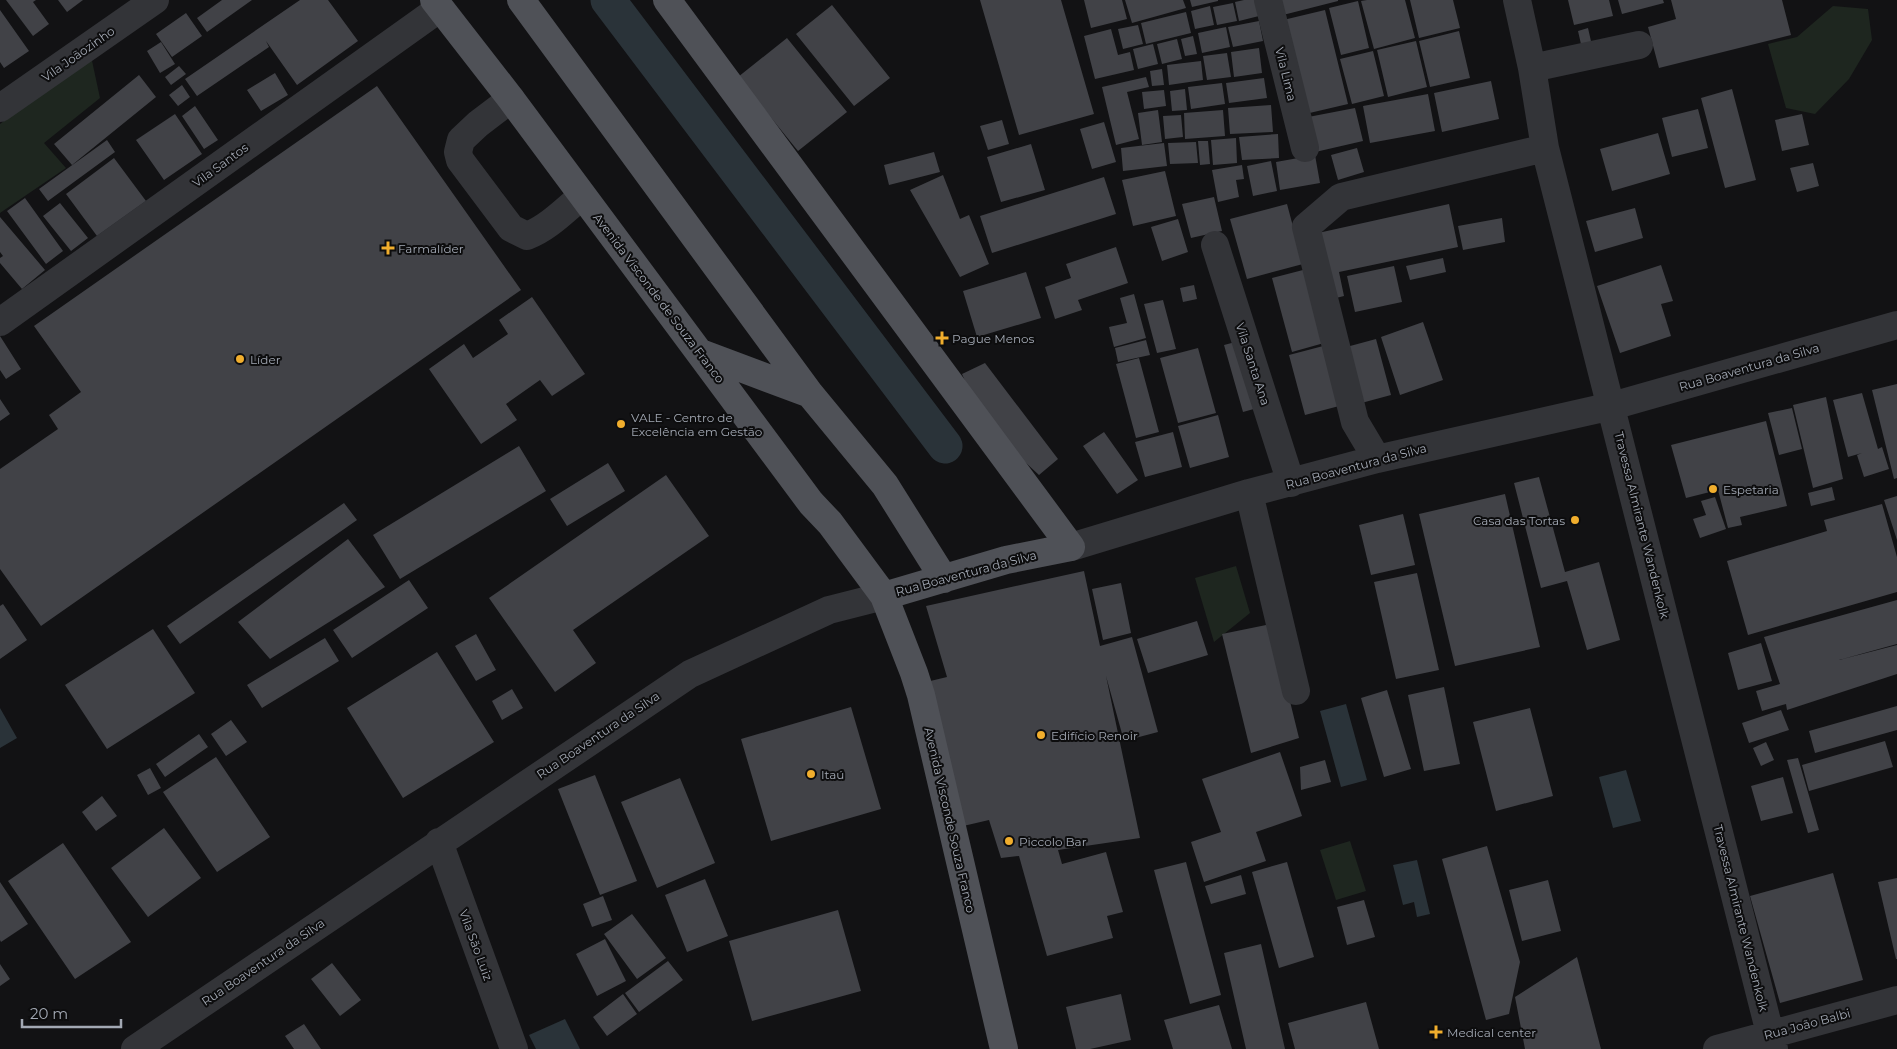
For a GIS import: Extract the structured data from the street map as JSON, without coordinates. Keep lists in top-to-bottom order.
{
  "streets": {
    "main road": ["Avenida Visconde de Souza Franco", "Rua Boaventura da Silva", "Avenida Visconde Souza Franco"],
    "street": [
      "Vila Joãozinho",
      "Vila Lima",
      "Vila Santos",
      "Vila Santa Ana",
      "Travessa Almirante Wandenkolk",
      "Vila São Luiz",
      "Rua João Balbi"
    ]
  },
  "crossings": [
    ["Vila Santos", "Avenida Visconde de Souza Franco"],
    ["Avenida Visconde de Souza Franco", "Rua Boaventura da Silva"],
    ["Avenida Visconde de Souza Franco", "Avenida Visconde Souza Franco"],
    ["Vila Santa Ana", "Rua Boaventura da Silva"],
    ["Rua Boaventura da Silva", "Travessa Almirante Wandenkolk"],
    ["Rua Boaventura da Silva", "Avenida Visconde Souza Franco"],
    ["Rua Boaventura da Silva", "Vila São Luiz"],
    ["Travessa Almirante Wandenkolk", "Rua João Balbi"]
  ],
  "places": {
    "health": ["Farmalíder", "Pague Menos", "Medical center"],
    "other": [
      "Líder",
      "VALE - Centro de Excelência em Gestão",
      "Espetaria",
      "Casa das Tortas",
      "Edifício Renoir",
      "Itaú",
      "Piccolo Bar"
    ]
  },
  "scale_bar": "20 m"
}
